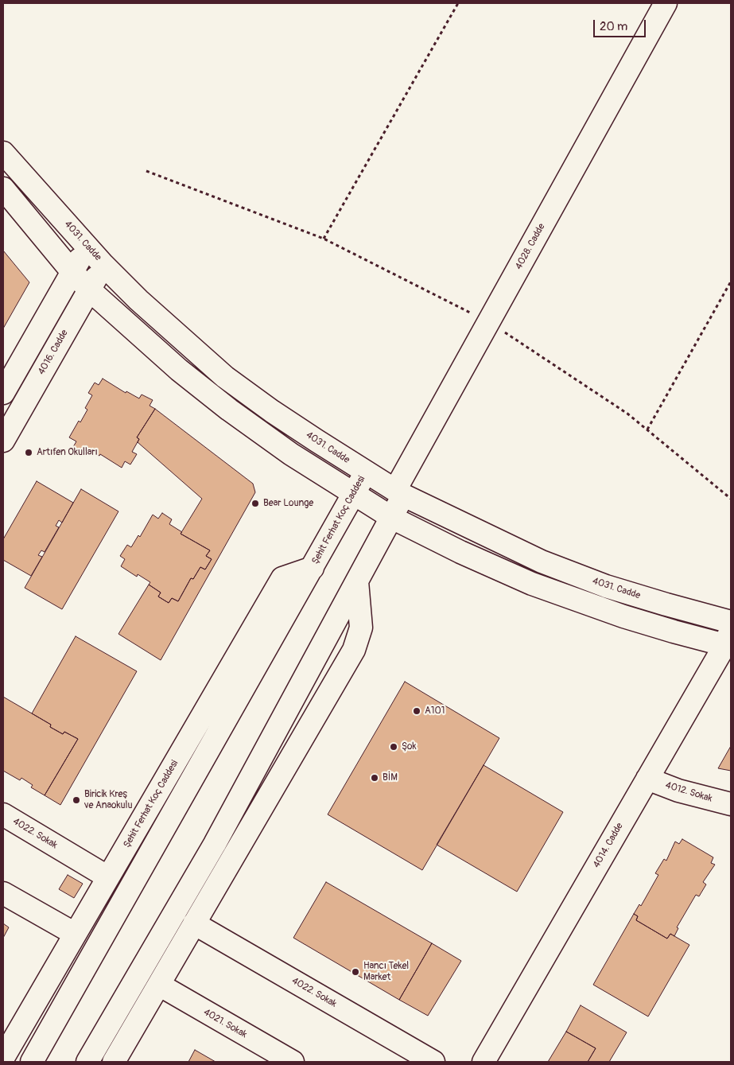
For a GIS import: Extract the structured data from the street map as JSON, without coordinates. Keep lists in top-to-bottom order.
{
  "streets": {
    "street": [
      "4031. Cadde",
      "4028. Cadde",
      "4016. Cadde",
      "Şehit Ferhat Koç Caddesi",
      "4012. Sokak",
      "4022. Sokak",
      "4014. Cadde",
      "4021. Sokak"
    ]
  },
  "crossings": [
    ["4031. Cadde", "4028. Cadde"],
    ["4031. Cadde", "4016. Cadde"],
    ["4031. Cadde", "Şehit Ferhat Koç Caddesi"],
    ["Şehit Ferhat Koç Caddesi", "4022. Sokak"],
    ["4012. Sokak", "4014. Cadde"]
  ],
  "places": [
    "Artıfen Okulları",
    "Bear Lounge",
    "A101",
    "Şok",
    "BİM",
    "Biricik Kreş ve Anaokulu",
    "Hancı Tekel Market"
  ],
  "scale_bar": "20 m"
}
